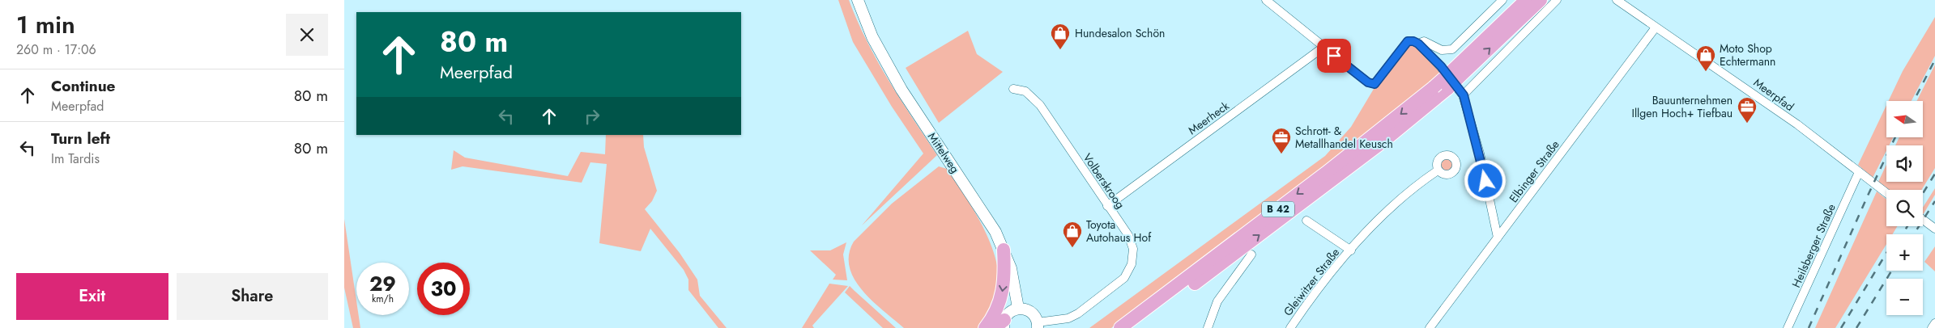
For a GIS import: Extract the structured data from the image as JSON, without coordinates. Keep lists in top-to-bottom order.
{
  "streets": {
    "highway": ["B 42"],
    "main road": ["Mittelweg"],
    "street": [
      "Meerpfad",
      "Meerheck",
      "Elbinger Straße",
      "Volberskroog",
      "Heilsberger Straße",
      "Gleiwitzer Straße"
    ]
  },
  "crossings": [
    ["Meerpfad", "Elbinger Straße"],
    ["Meerpfad", "Heilsberger Straße"],
    ["Meerheck", "Volberskroog"]
  ],
  "places": {
    "shop": ["Hundesalon Schön", "Moto Shop Echtermann", "Toyota Autohaus Hof"],
    "office": ["Bauunternehmen Illgen Hoch+ Tiefbau", "Schrott- & Metallhandel Keusch"]
  },
  "north": "left",
  "page": {
    "heading": ["1 min", "260 m · 17:06"],
    "turn": ["80 m", "Meerpfad"],
    "list": [
      {
        "name": "Continue",
        "note": "Meerpfad",
        "value": "80 m"
      },
      {
        "name": "Turn left",
        "note": "Im Tardis",
        "value": "80 m"
      }
    ],
    "map_buttons": ["+", "−"],
    "speed": "29 km/h",
    "limit": "30",
    "buttons": ["Exit", "Share"]
  }
}
